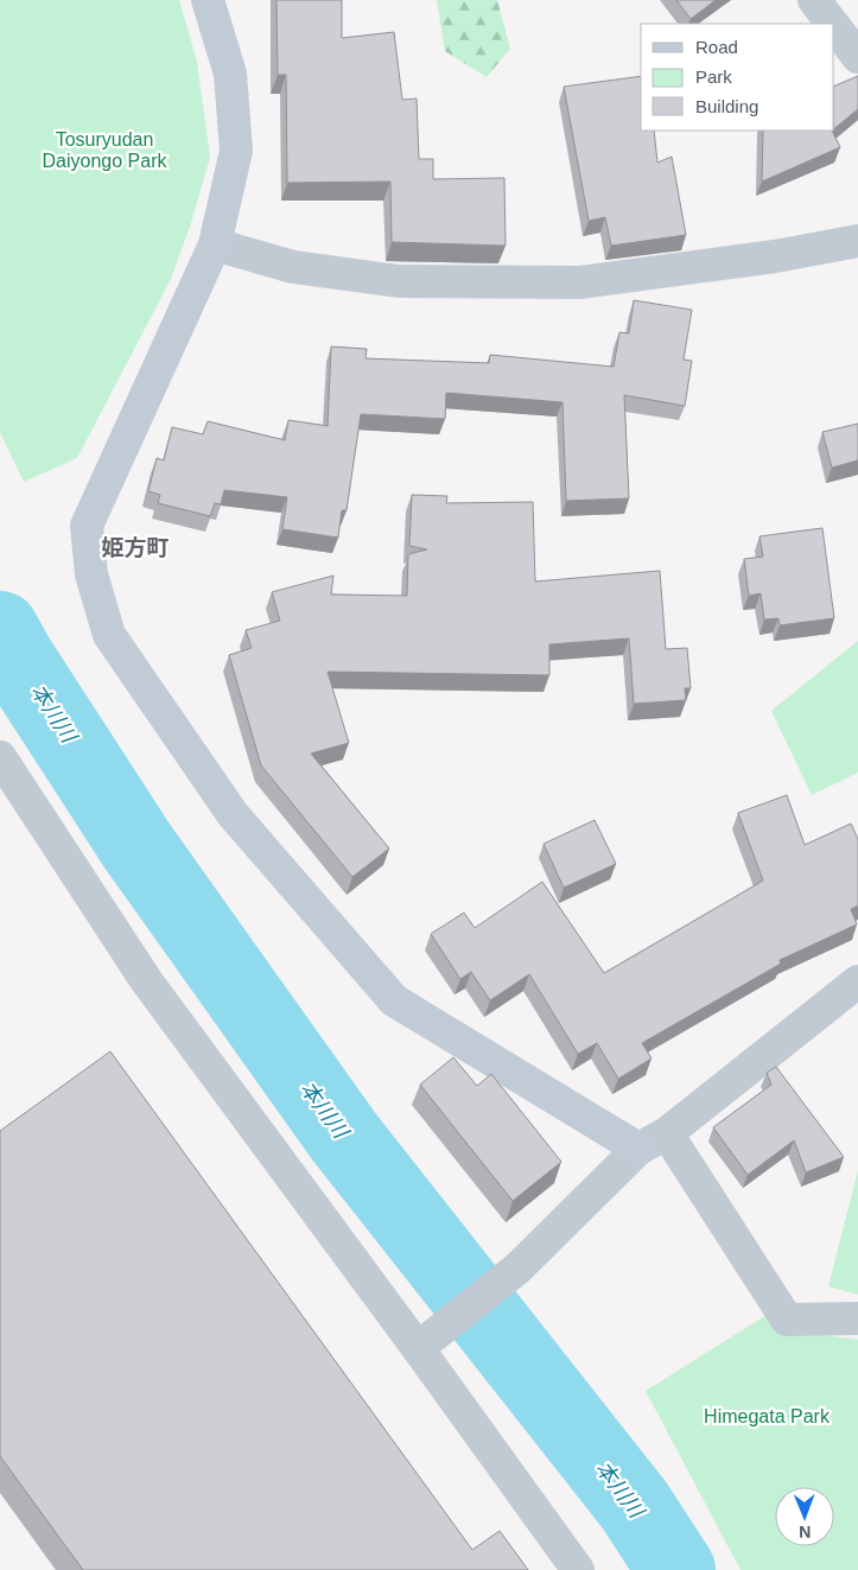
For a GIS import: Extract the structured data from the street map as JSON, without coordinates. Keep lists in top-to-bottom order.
{
  "districts": ["姫方町"],
  "water": ["本川川"],
  "parks": ["Tosuryudan Daiyongo Park", "Himegata Park"],
  "legend": ["Road", "Park", "Building"],
  "north": "bottom"
}
